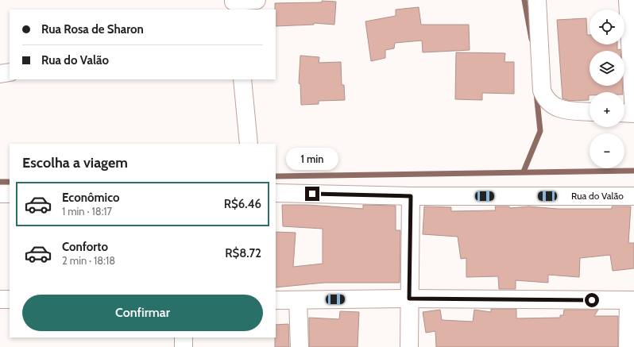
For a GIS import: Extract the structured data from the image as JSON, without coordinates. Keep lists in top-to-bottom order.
{
  "streets": {
    "street": ["Rua do Valão"]
  },
  "page": {
    "map_buttons": ["+", "−"],
    "banner": ["Rua Rosa de Sharon", "Rua do Valão"],
    "heading": "Escolha a viagem",
    "bubble": "1 min",
    "list": [
      {
        "name": "Econômico",
        "note": "1 min · 18:17",
        "value": "R$6.46"
      },
      {
        "name": "Conforto",
        "note": "2 min · 18:18",
        "value": "R$8.72"
      }
    ],
    "buttons": "Confirmar"
  }
}
